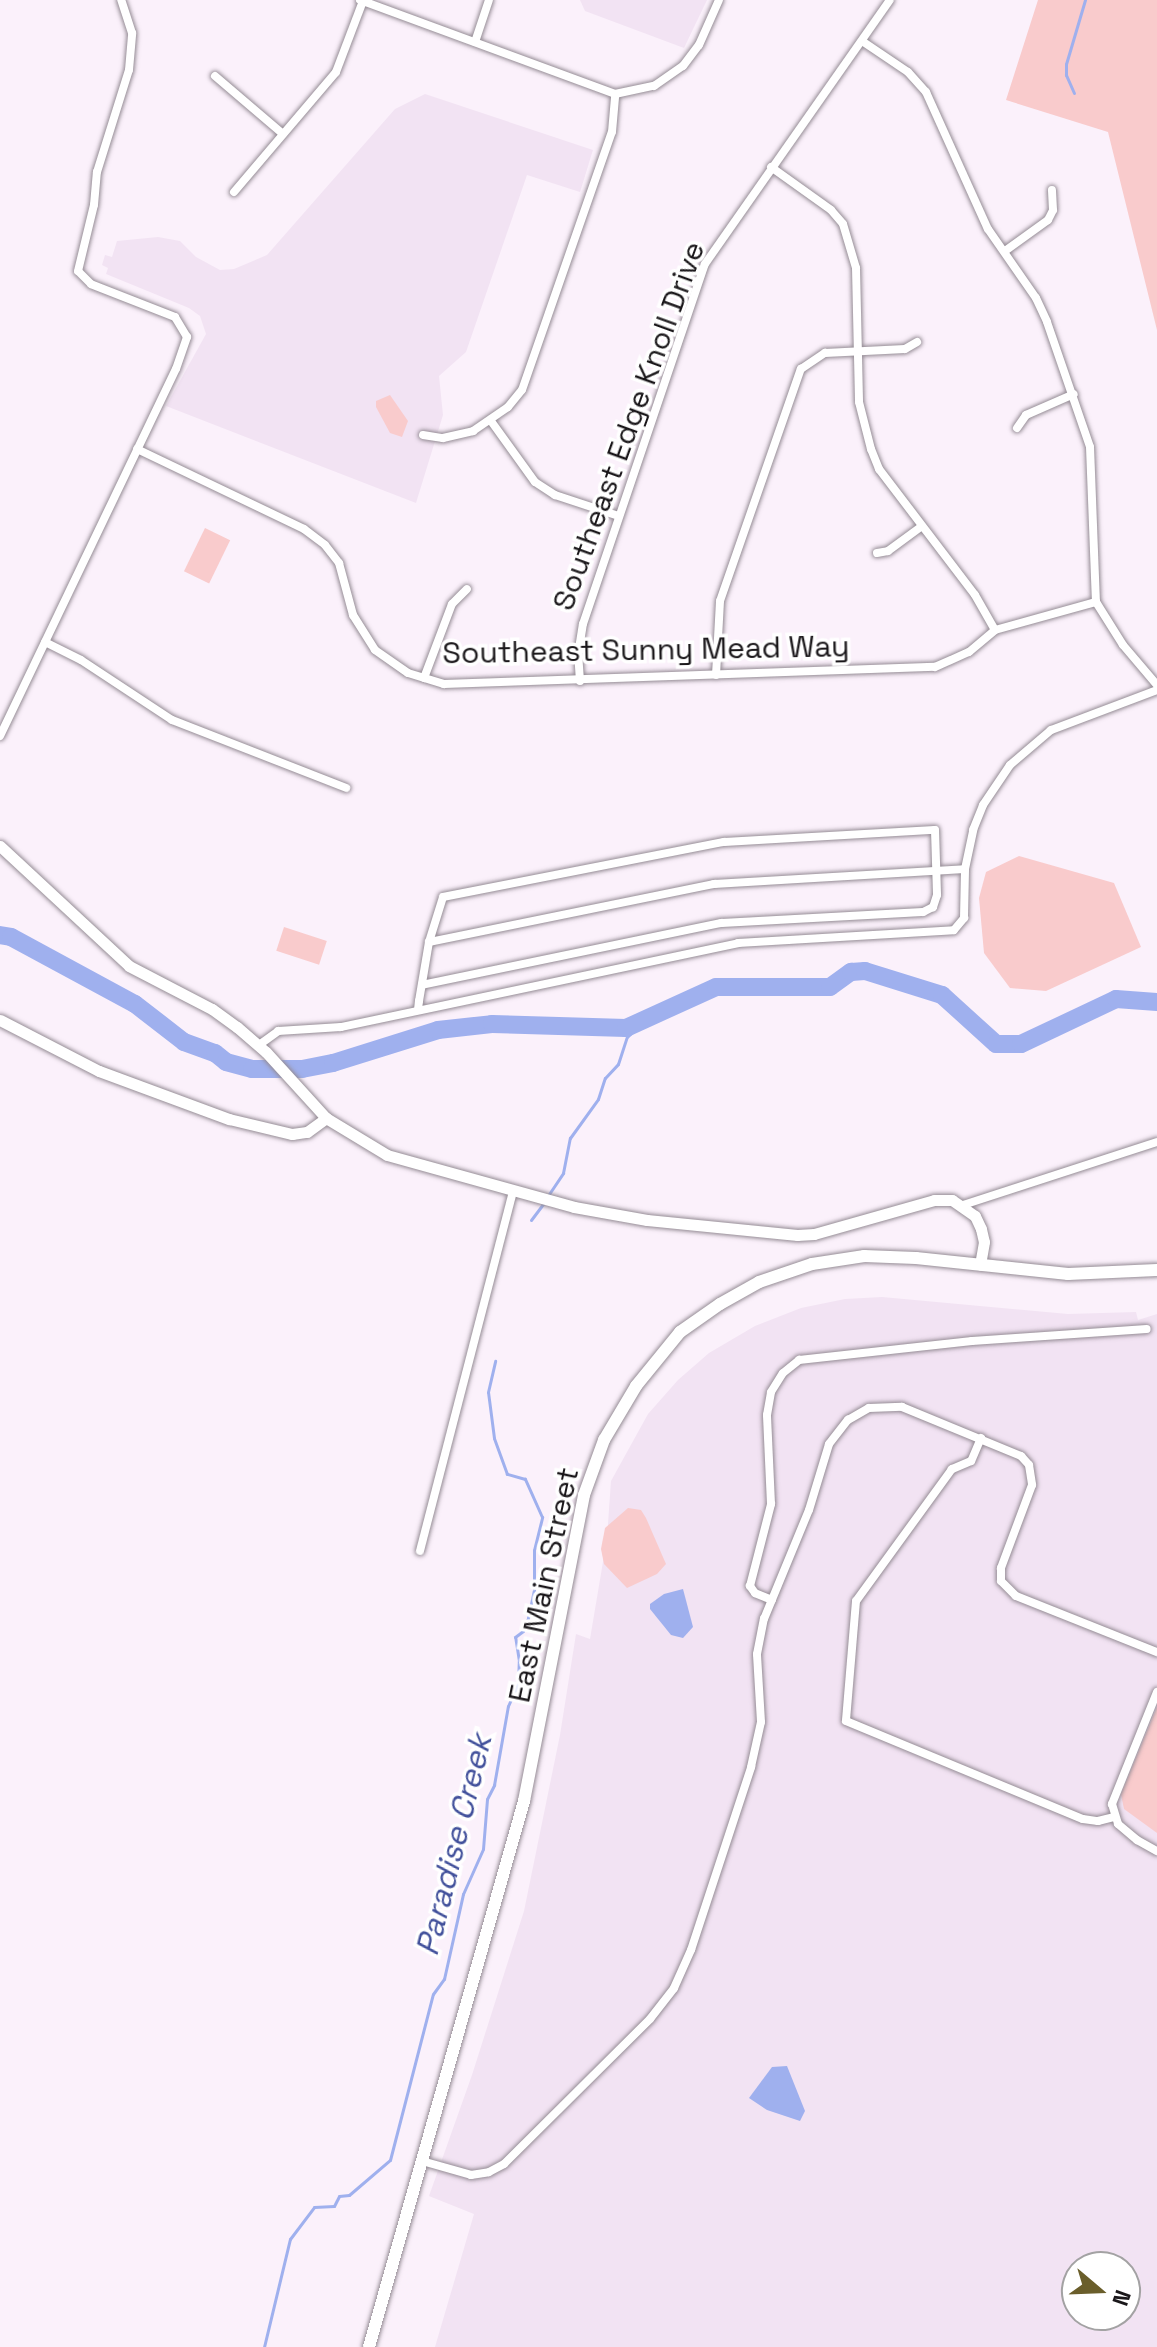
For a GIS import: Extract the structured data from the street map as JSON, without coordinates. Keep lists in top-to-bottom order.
{
  "streets": {
    "main road": ["East Main Street"],
    "street": ["Southeast Edge Knoll Drive", "Southeast Sunny Mead Way"]
  },
  "crossings": [
    ["Southeast Edge Knoll Drive", "Southeast Sunny Mead Way"]
  ],
  "water": ["Paradise Creek"],
  "north": "right"
}
